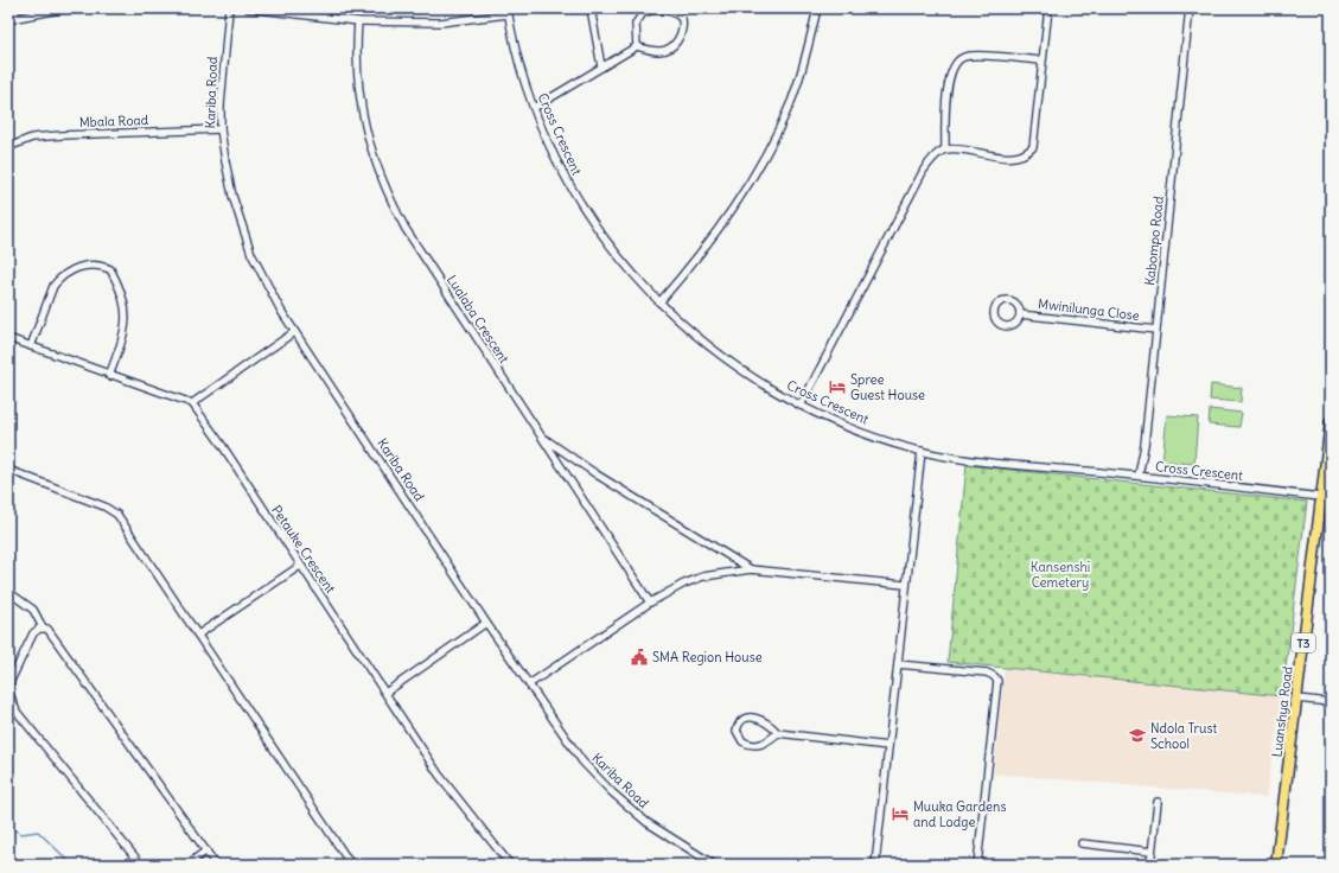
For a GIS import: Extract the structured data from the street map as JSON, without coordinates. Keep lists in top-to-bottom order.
{
  "streets": {
    "highway": ["T3", "Luanshya Road"],
    "street": [
      "Kariba Road",
      "Mbala Road",
      "Cross Crescent",
      "Kabompo Road",
      "Mwinilunga Close",
      "Lualaba Crescent",
      "Petauke Crescent"
    ]
  },
  "crossings": [
    ["Kariba Road", "Mbala Road"],
    ["Cross Crescent", "Kabompo Road"],
    ["Cross Crescent", "Luanshya Road"],
    ["Kabompo Road", "Mwinilunga Close"]
  ],
  "parks": ["Kansenshi Cemetery"],
  "places": {
    "hotel": ["Spree Guest House", "Muuka Gardens and Lodge"],
    "public building": ["SMA Region House"],
    "school or university": ["Ndola Trust School"]
  }
}
